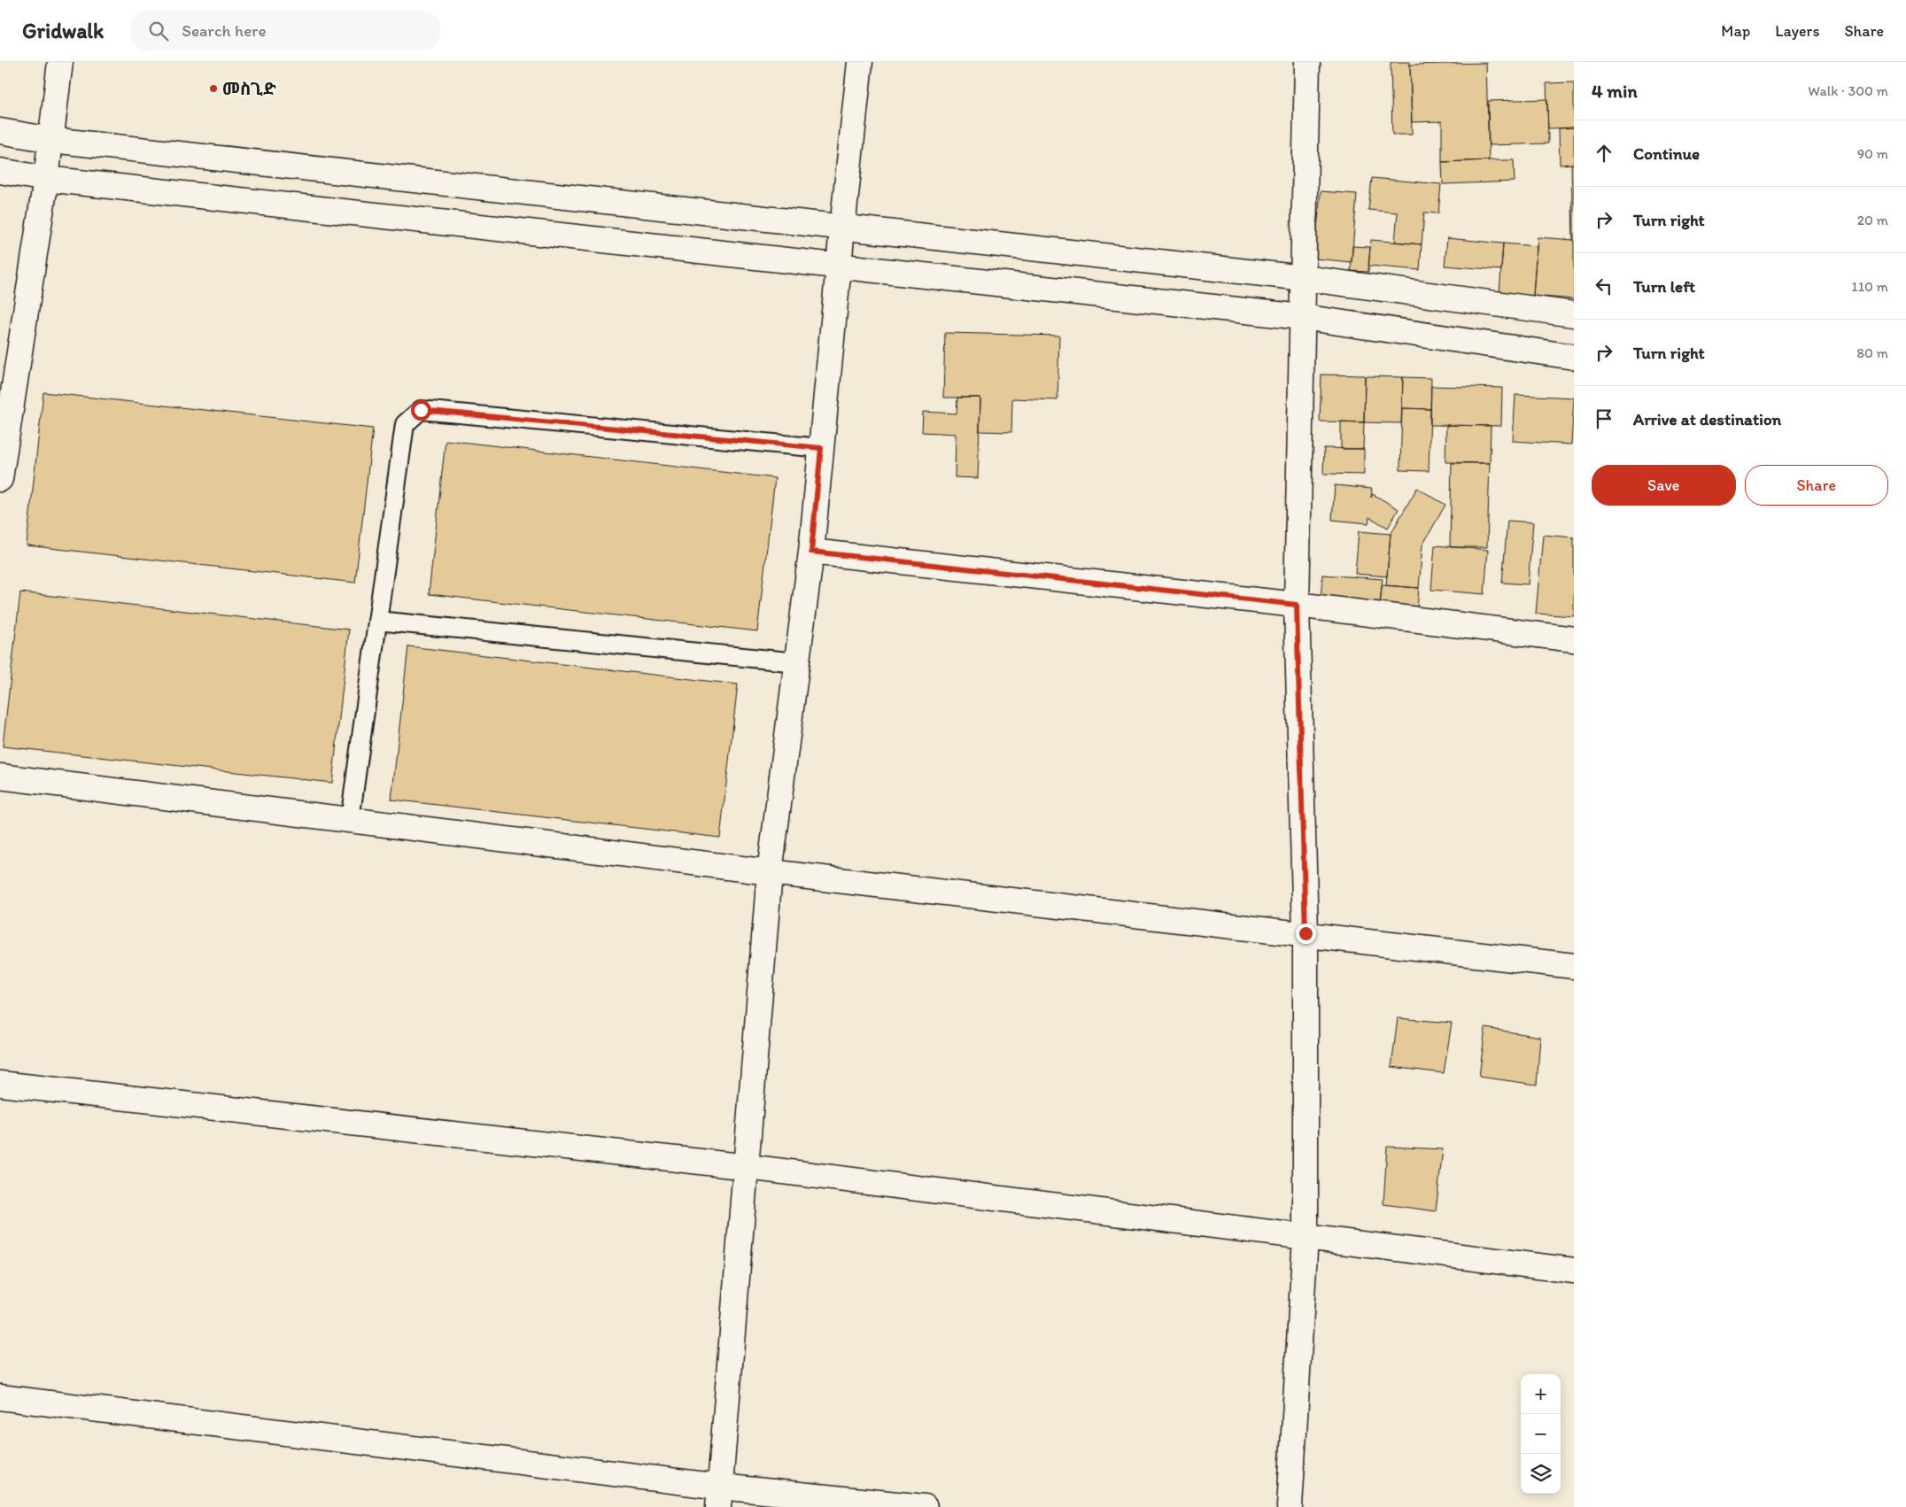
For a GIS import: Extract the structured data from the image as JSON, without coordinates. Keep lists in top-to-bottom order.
{
  "places": ["መስጊድ"],
  "page": {
    "header": "Gridwalk",
    "search": "Search here",
    "nav": ["Map", "Layers", "Share"],
    "heading": ["4 min", "Walk · 300 m"],
    "list": [
      ["Continue", "90 m"],
      ["Turn right", "20 m"],
      ["Turn left", "110 m"],
      ["Turn right", "80 m"],
      "Arrive at destination"
    ],
    "buttons": ["Save", "Share"],
    "map_buttons": ["+", "−"]
  }
}
